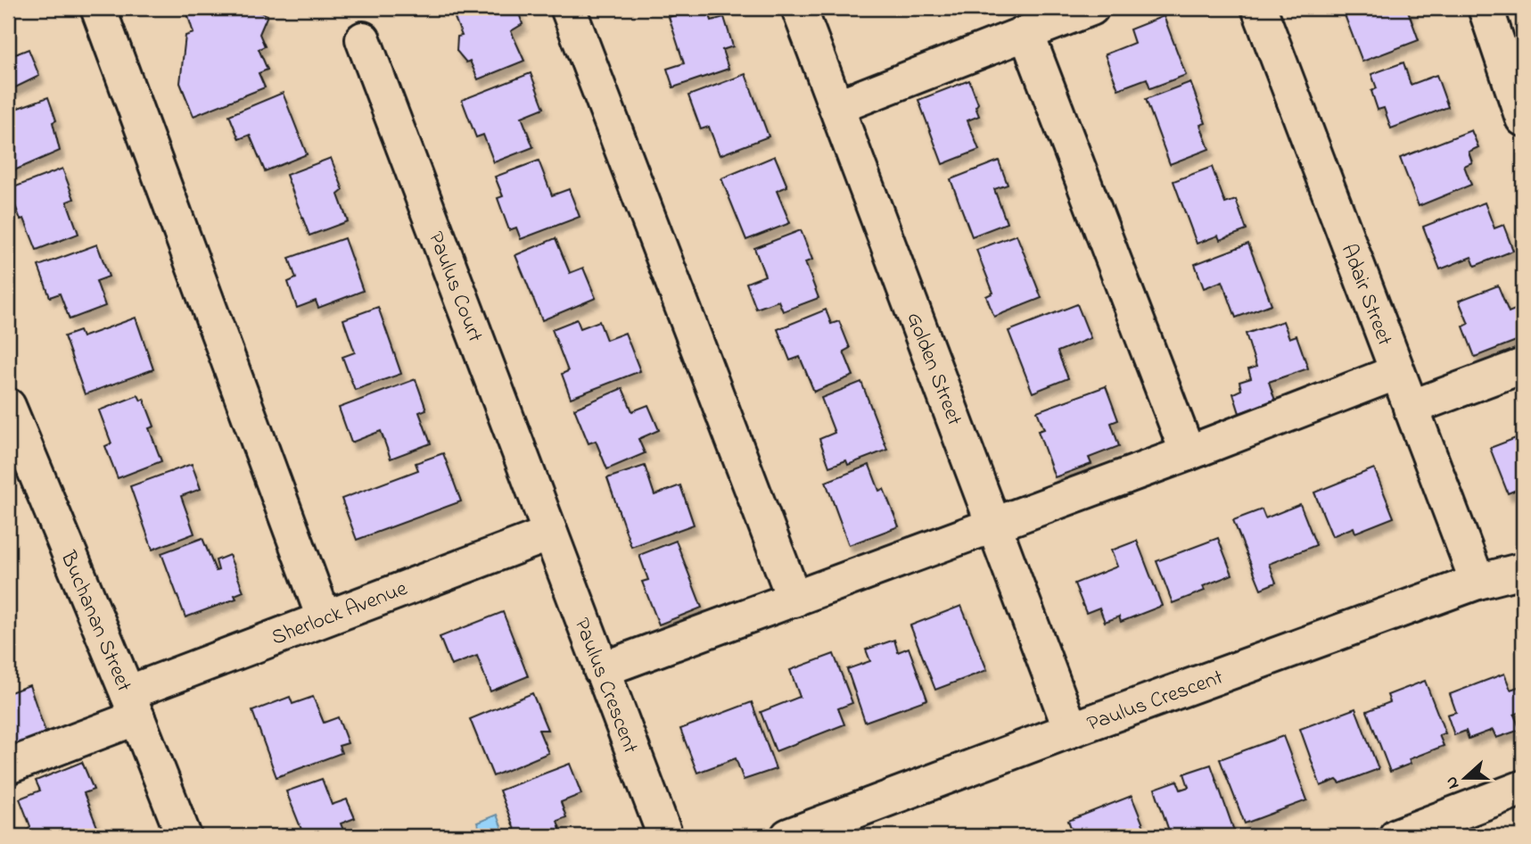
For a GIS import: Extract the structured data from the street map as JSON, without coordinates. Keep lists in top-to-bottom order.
{
  "streets": {
    "street": [
      "Paulus Court",
      "Adair Street",
      "Golden Street",
      "Sherlock Avenue",
      "Buchanan Street",
      "Paulus Crescent"
    ]
  },
  "crossings": [
    ["Paulus Court", "Sherlock Avenue"],
    ["Paulus Court", "Paulus Crescent"],
    ["Adair Street", "Paulus Crescent"],
    ["Golden Street", "Paulus Crescent"],
    ["Sherlock Avenue", "Buchanan Street"],
    ["Sherlock Avenue", "Paulus Crescent"]
  ],
  "north": "left"
}
